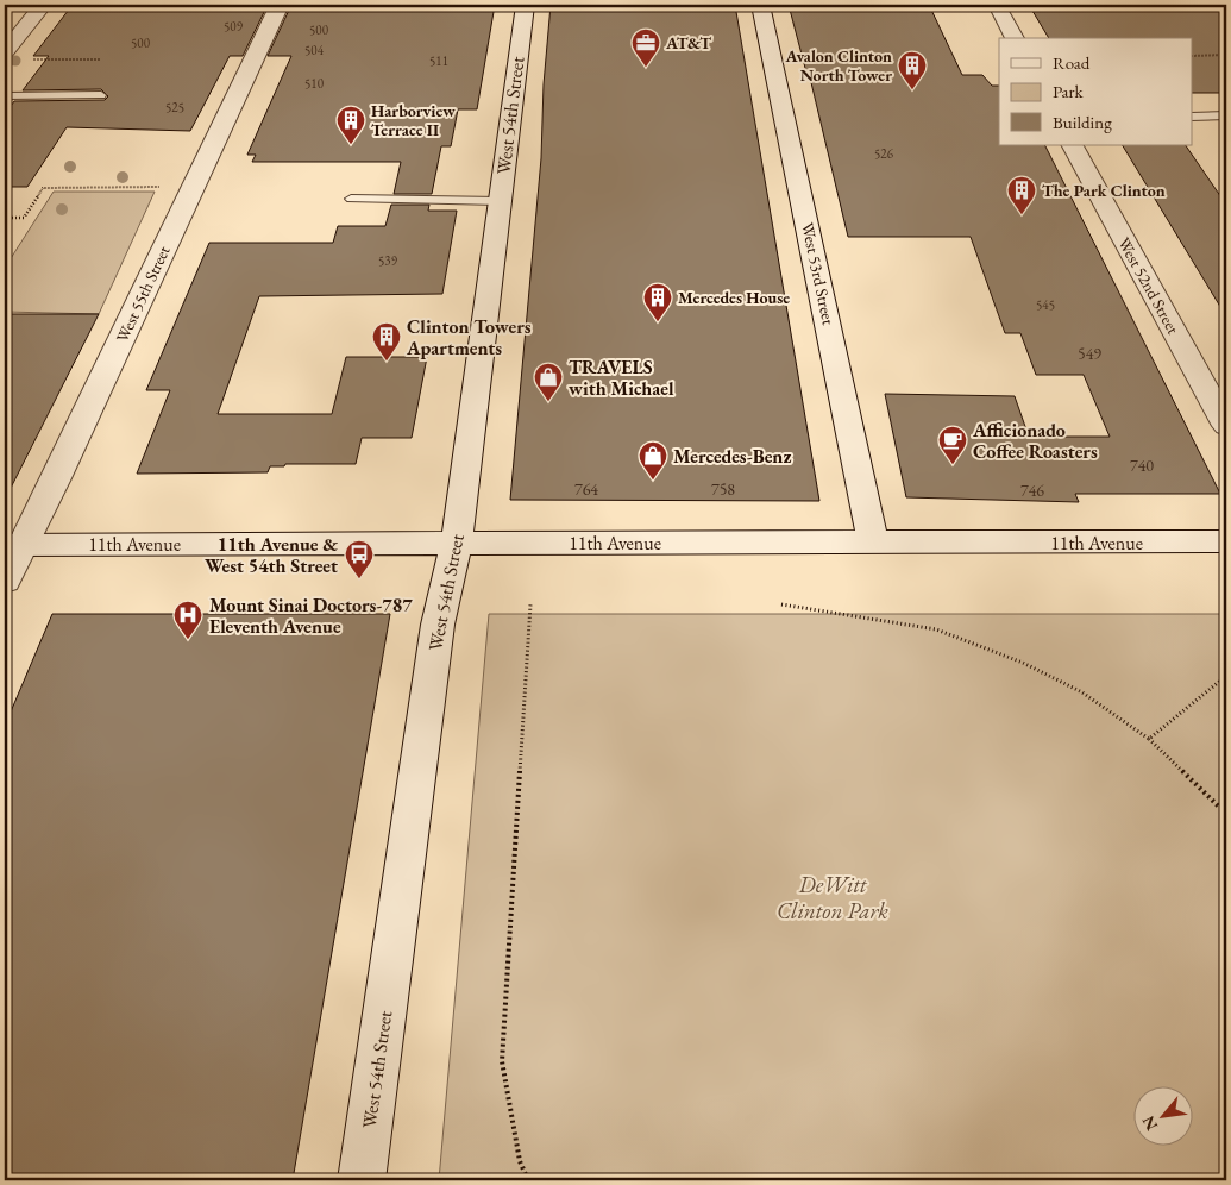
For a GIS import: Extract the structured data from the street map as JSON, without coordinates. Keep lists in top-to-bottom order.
{
  "streets": {
    "main road": [
      "West 54th Street",
      "West 53rd Street",
      "West 52nd Street",
      "West 55th Street",
      "11th Avenue"
    ]
  },
  "crossings": [
    ["West 54th Street", "11th Avenue"],
    ["West 53rd Street", "11th Avenue"],
    ["West 55th Street", "11th Avenue"]
  ],
  "parks": ["DeWitt Clinton Park"],
  "places": {
    "office": ["AT&T"],
    "building": [
      "Avalon Clinton North Tower",
      "Harborview Terrace II",
      "The Park Clinton",
      "Mercedes House",
      "Clinton Towers Apartments"
    ],
    "shop": ["TRAVELS with Michael", "Mercedes-Benz"],
    "cafe": ["Afficionado Coffee Roasters"],
    "bus stop": ["11th Avenue & West 54th Street"],
    "hospital": ["Mount Sinai Doctors-787 Eleventh Avenue"]
  },
  "house_numbers": [
    "509",
    "500",
    "500",
    "504",
    "511",
    "510",
    "525",
    "526",
    "539",
    "545",
    "549",
    "740",
    "764",
    "758",
    "746"
  ],
  "legend": ["Road", "Park", "Building"],
  "north": "bottom left"
}
